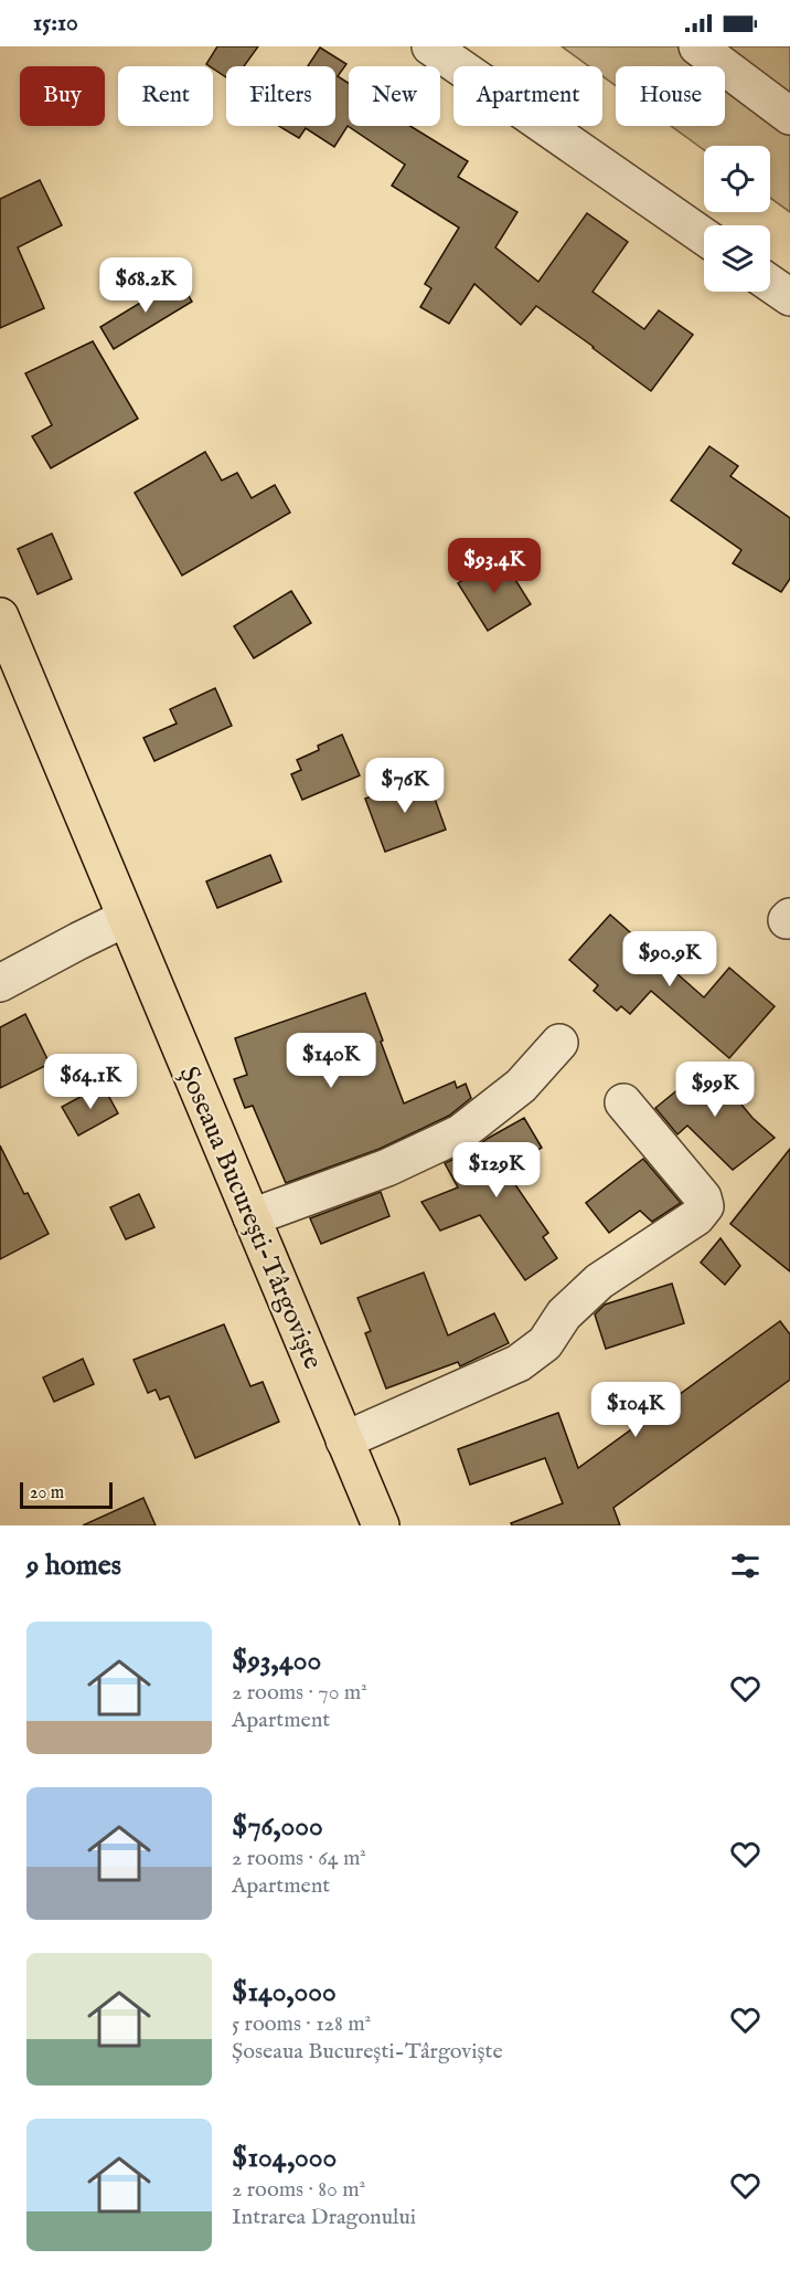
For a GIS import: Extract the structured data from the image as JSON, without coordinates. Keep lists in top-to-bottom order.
{
  "streets": {
    "main road": ["Șoseaua București-Târgoviște"]
  },
  "scale_bar": "20 m",
  "page": {
    "status": "15:10",
    "chip": [
      "Buy",
      "Rent",
      "Filters",
      "New",
      "Apartment",
      "House"
    ],
    "price": [
      "$68.2K",
      "$93.4K",
      "$76K",
      "$90.9K",
      "$140K",
      "$64.1K",
      "$99K",
      "$129K",
      "$104K"
    ],
    "scale": "20 m",
    "heading": "9 homes",
    "list": [
      {
        "name": "$93,400",
        "note": "2 rooms · 70 m² · Apartment"
      },
      {
        "name": "$76,000",
        "note": "2 rooms · 64 m² · Apartment"
      },
      {
        "name": "$140,000",
        "note": "5 rooms · 128 m² · Șoseaua București-Târgoviște"
      },
      {
        "name": "$104,000",
        "note": "2 rooms · 80 m² · Intrarea Dragonului"
      }
    ]
  }
}
